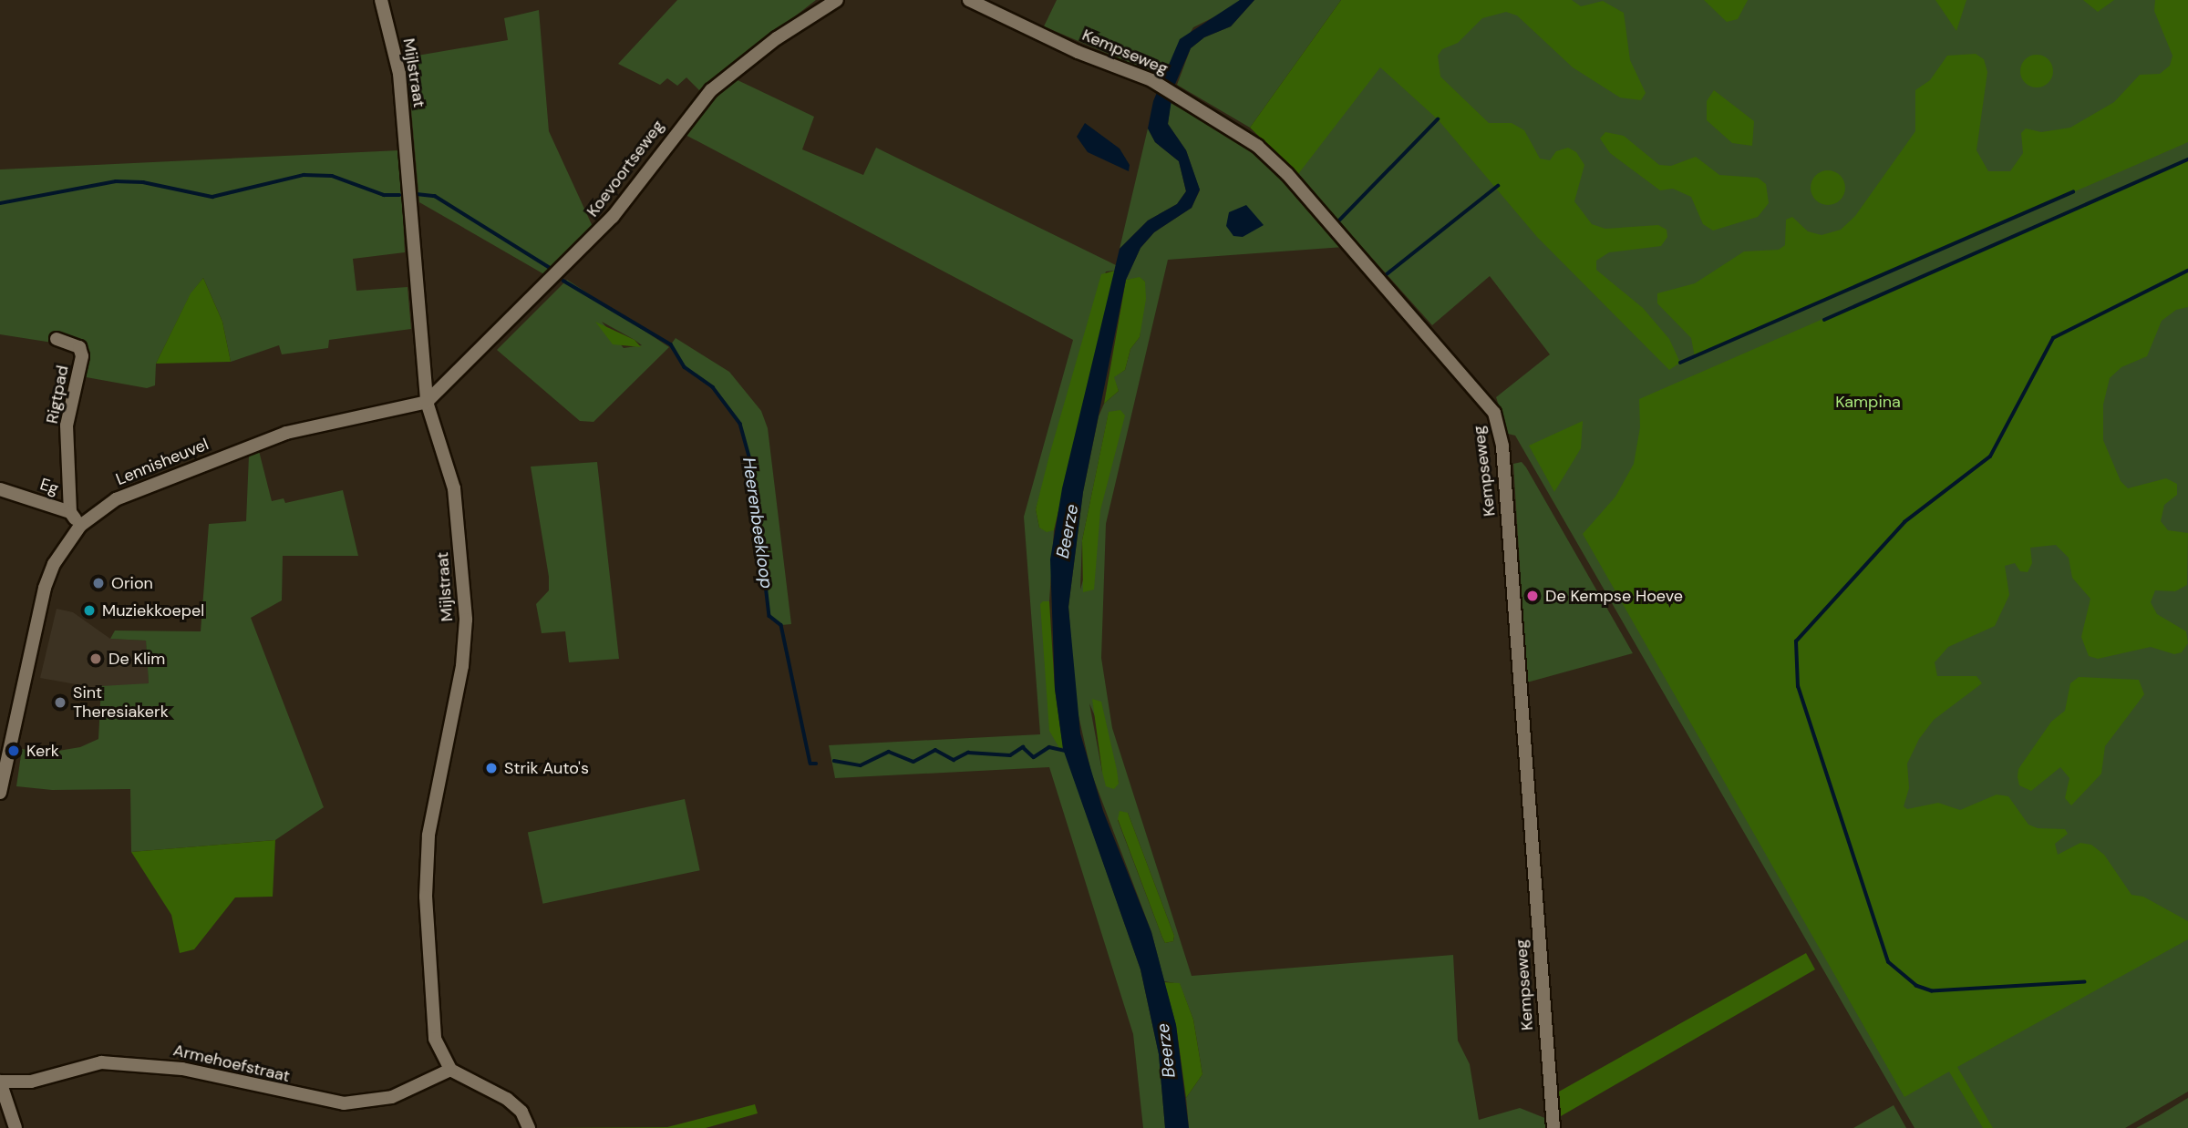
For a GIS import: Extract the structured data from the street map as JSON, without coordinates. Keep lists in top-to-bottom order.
{
  "streets": {
    "street": [
      "Kempseweg",
      "Mijlstraat",
      "Koevoortseweg",
      "Rigtpad",
      "Lennisheuvel",
      "Eg",
      "Armehoefstraat"
    ]
  },
  "crossings": [
    ["Mijlstraat", "Koevoortseweg"],
    ["Mijlstraat", "Lennisheuvel"],
    ["Mijlstraat", "Armehoefstraat"],
    ["Koevoortseweg", "Lennisheuvel"],
    ["Rigtpad", "Eg"],
    ["Lennisheuvel", "Eg"]
  ],
  "water": ["Heerenbeekloop", "Beerze"],
  "parks": ["Kampina"],
  "places": [
    "Orion",
    "De Kempse Hoeve",
    "Muziekkoepel",
    "De Klim",
    "Sint Theresiakerk",
    "Kerk",
    "Strik Auto's"
  ]
}
